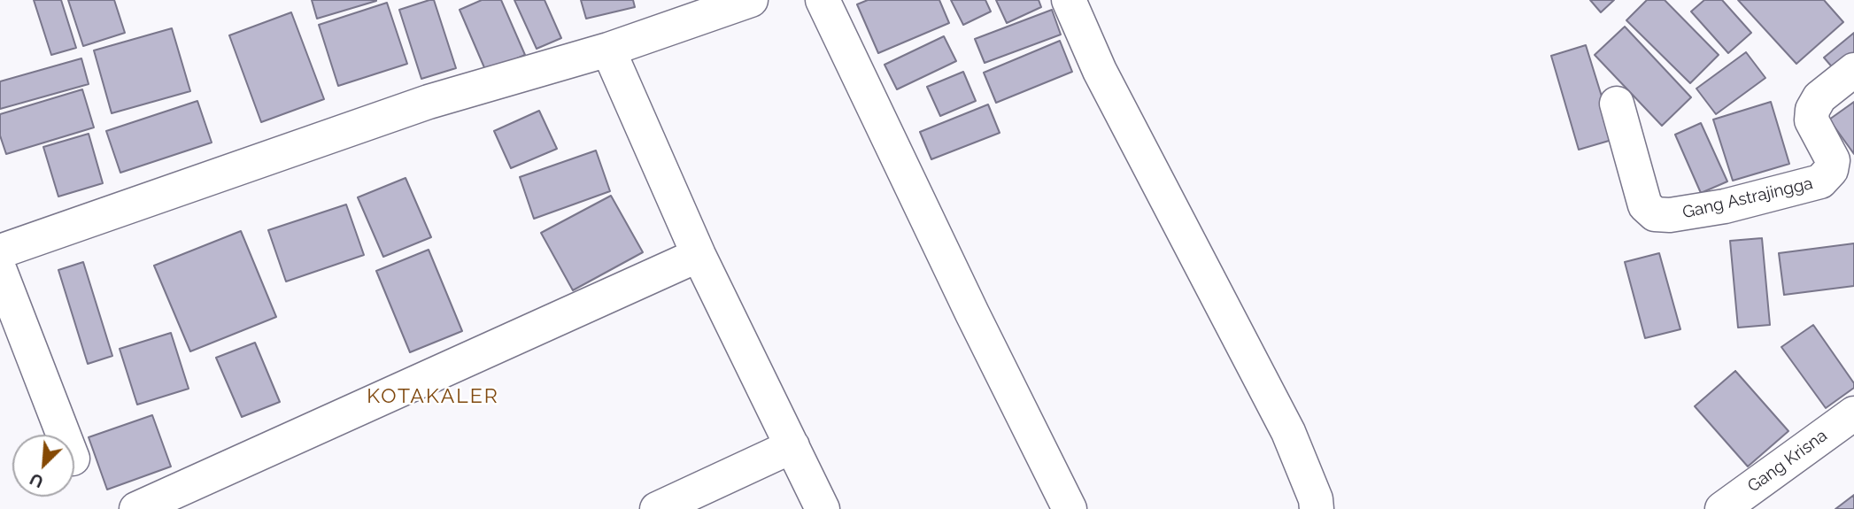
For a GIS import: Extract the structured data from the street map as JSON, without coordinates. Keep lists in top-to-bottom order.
{
  "streets": {
    "street": ["Gang Astrajingga", "Gang Krisna"]
  },
  "districts": ["KOTAKALER"],
  "north": "bottom left"
}
